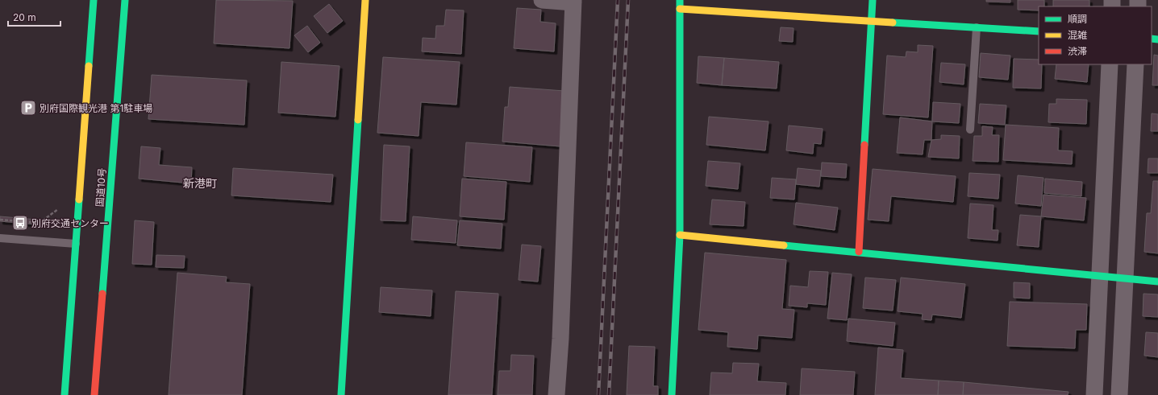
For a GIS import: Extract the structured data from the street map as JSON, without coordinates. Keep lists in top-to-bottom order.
{
  "streets": {
    "main road": ["国道10号"]
  },
  "districts": ["新港町"],
  "places": {
    "parking": ["別府国際観光港 第1駐車場"],
    "bus stop": ["別府交通センター"]
  },
  "legend": ["順調", "混雑", "渋滞"],
  "scale_bar": "20 m"
}
